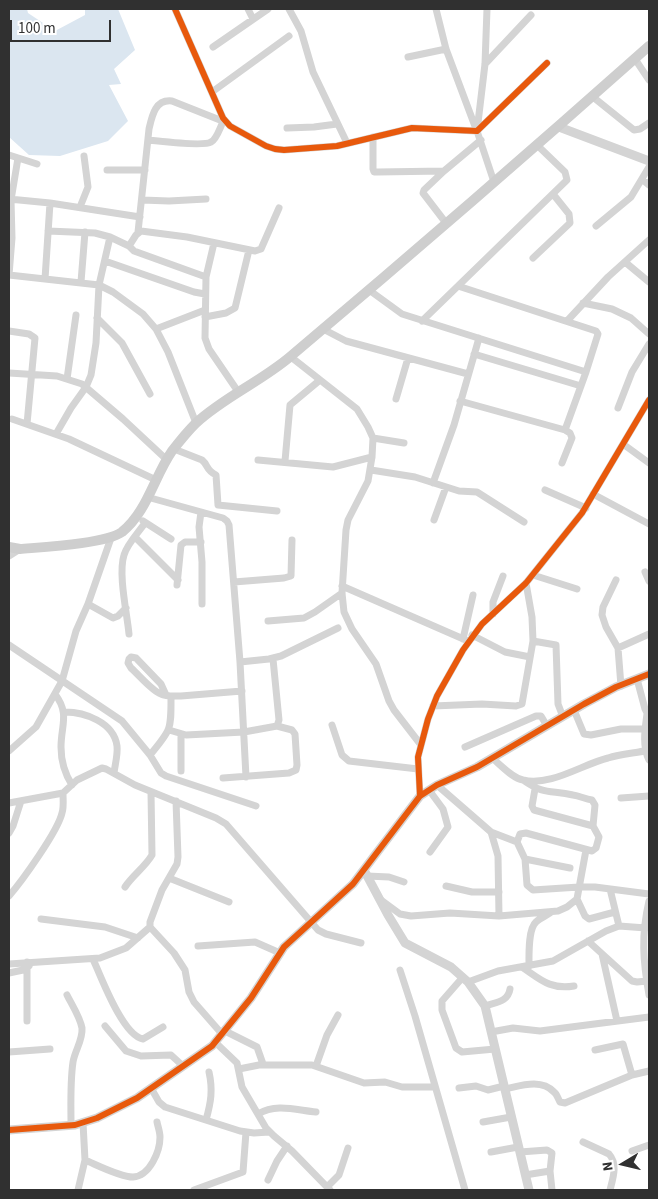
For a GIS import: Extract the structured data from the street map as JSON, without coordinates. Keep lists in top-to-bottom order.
{
  "scale_bar": "100 m",
  "north": "left"
}
